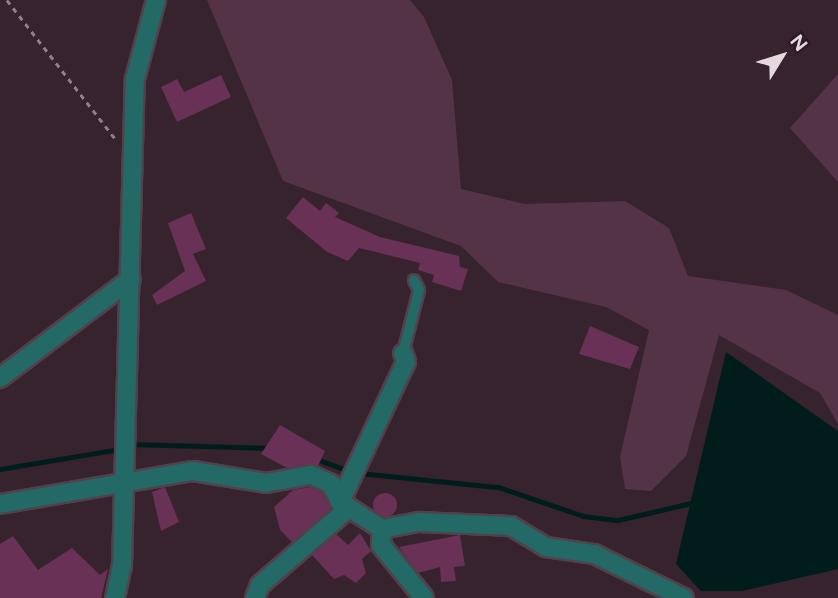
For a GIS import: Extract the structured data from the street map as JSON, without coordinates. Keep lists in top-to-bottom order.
{
  "north": "top right"
}
